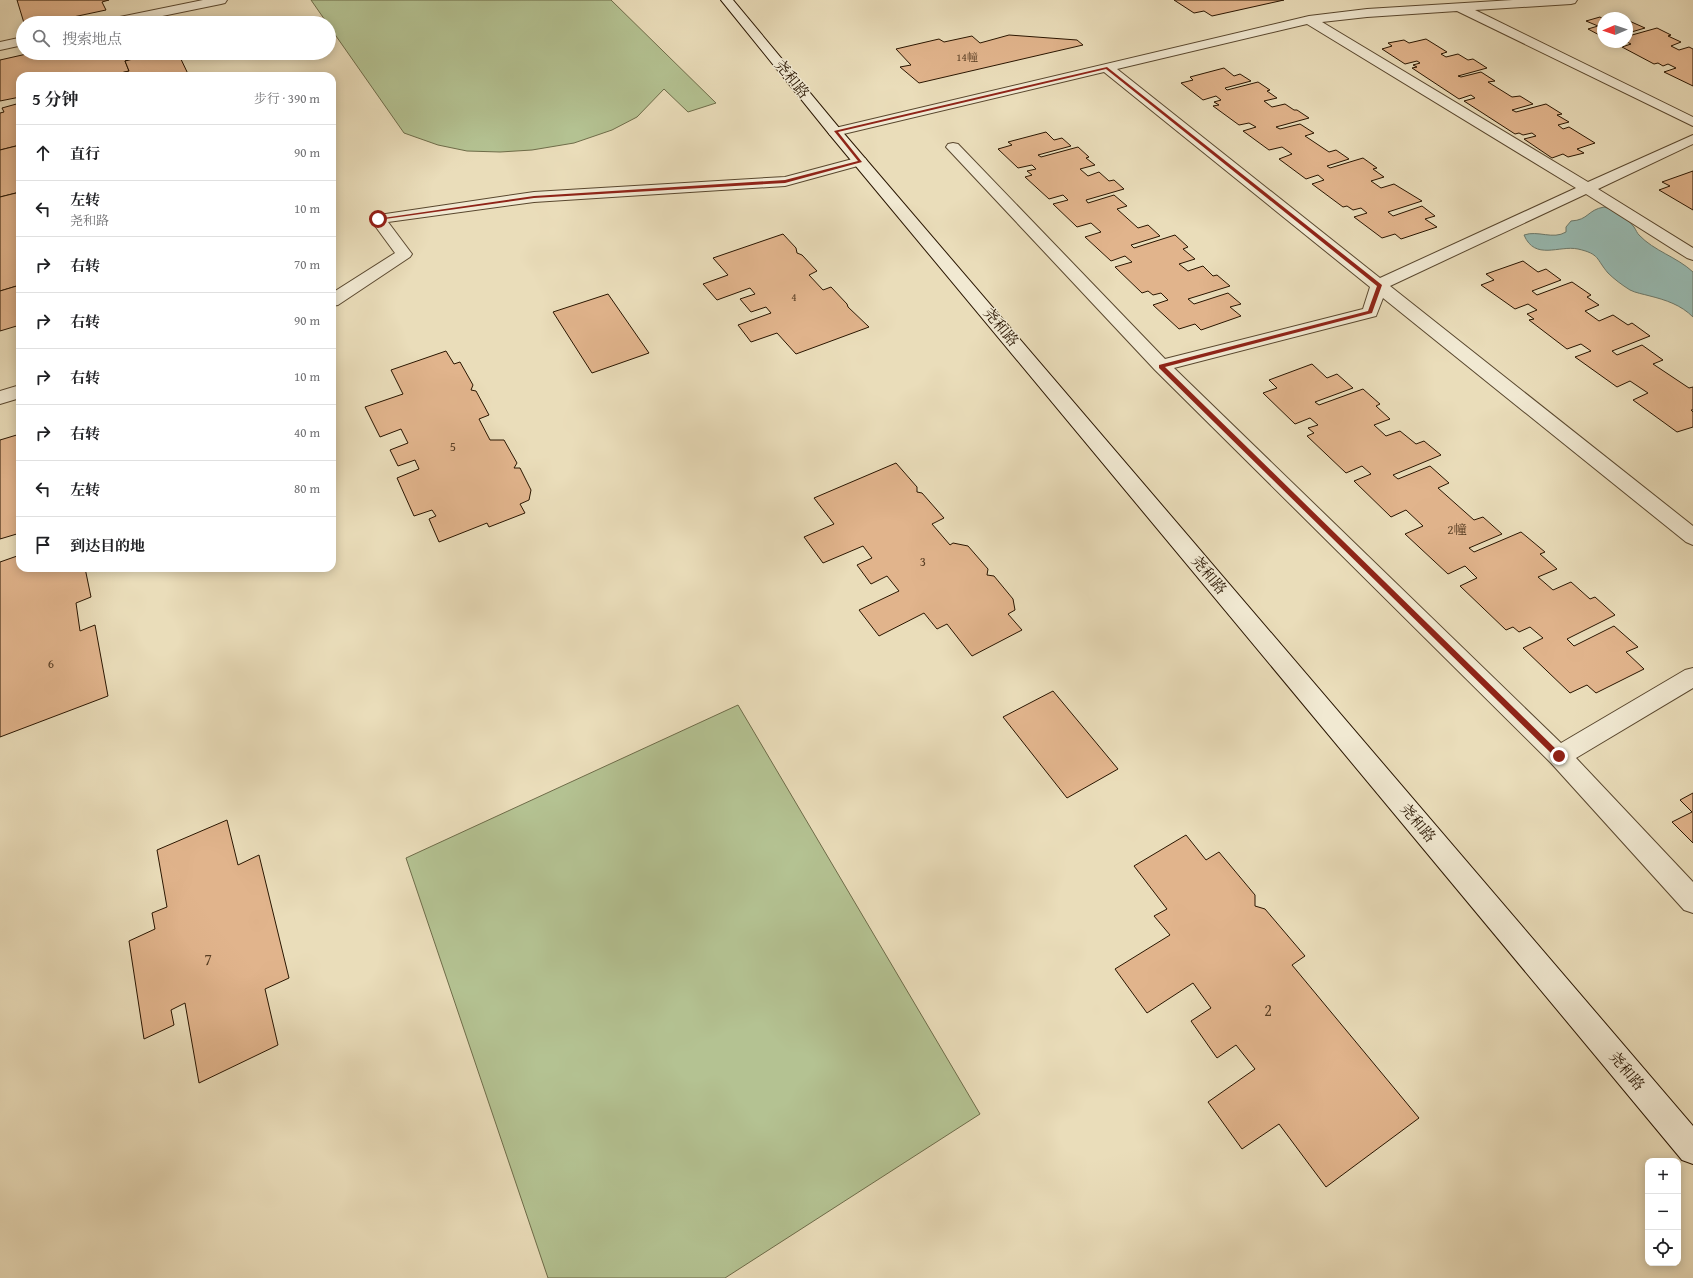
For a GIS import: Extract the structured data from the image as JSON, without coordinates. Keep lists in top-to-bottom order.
{
  "streets": {
    "main road": ["尧和路"]
  },
  "house_numbers": [
    "14幢",
    "4",
    "5",
    "2幢",
    "3",
    "6",
    "7",
    "2"
  ],
  "north": "left",
  "page": {
    "search": "搜索地点",
    "heading": ["5 分钟", "步行 · 390 m"],
    "list": [
      ["直行", "90 m"],
      ["左转", "尧和路", "10 m"],
      ["右转", "70 m"],
      ["右转", "90 m"],
      ["右转", "10 m"],
      ["右转", "40 m"],
      ["左转", "80 m"],
      "到达目的地"
    ],
    "map_buttons": ["+", "−"]
  }
}
